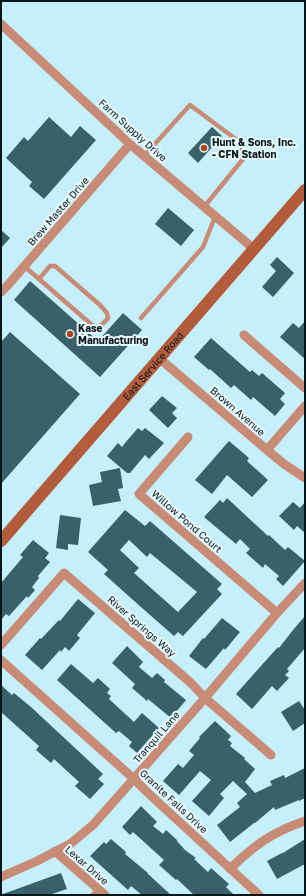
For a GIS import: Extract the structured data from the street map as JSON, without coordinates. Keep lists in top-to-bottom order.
{
  "streets": {
    "street": [
      "Farm Supply Drive",
      "Brew Master Drive",
      "East Service Road",
      "Brown Avenue",
      "Willow Pond Court",
      "River Springs Way",
      "Tranquil Lane",
      "Granite Falls Drive",
      "Lexar Drive"
    ]
  },
  "crossings": [
    ["Farm Supply Drive", "Brew Master Drive"],
    ["Farm Supply Drive", "East Service Road"],
    ["East Service Road", "Brown Avenue"],
    ["Willow Pond Court", "Tranquil Lane"],
    ["River Springs Way", "Tranquil Lane"],
    ["Tranquil Lane", "Granite Falls Drive"],
    ["Tranquil Lane", "Lexar Drive"]
  ],
  "places": ["Hunt & Sons, Inc. - CFN Station", "Kase Manufacturing"]
}
